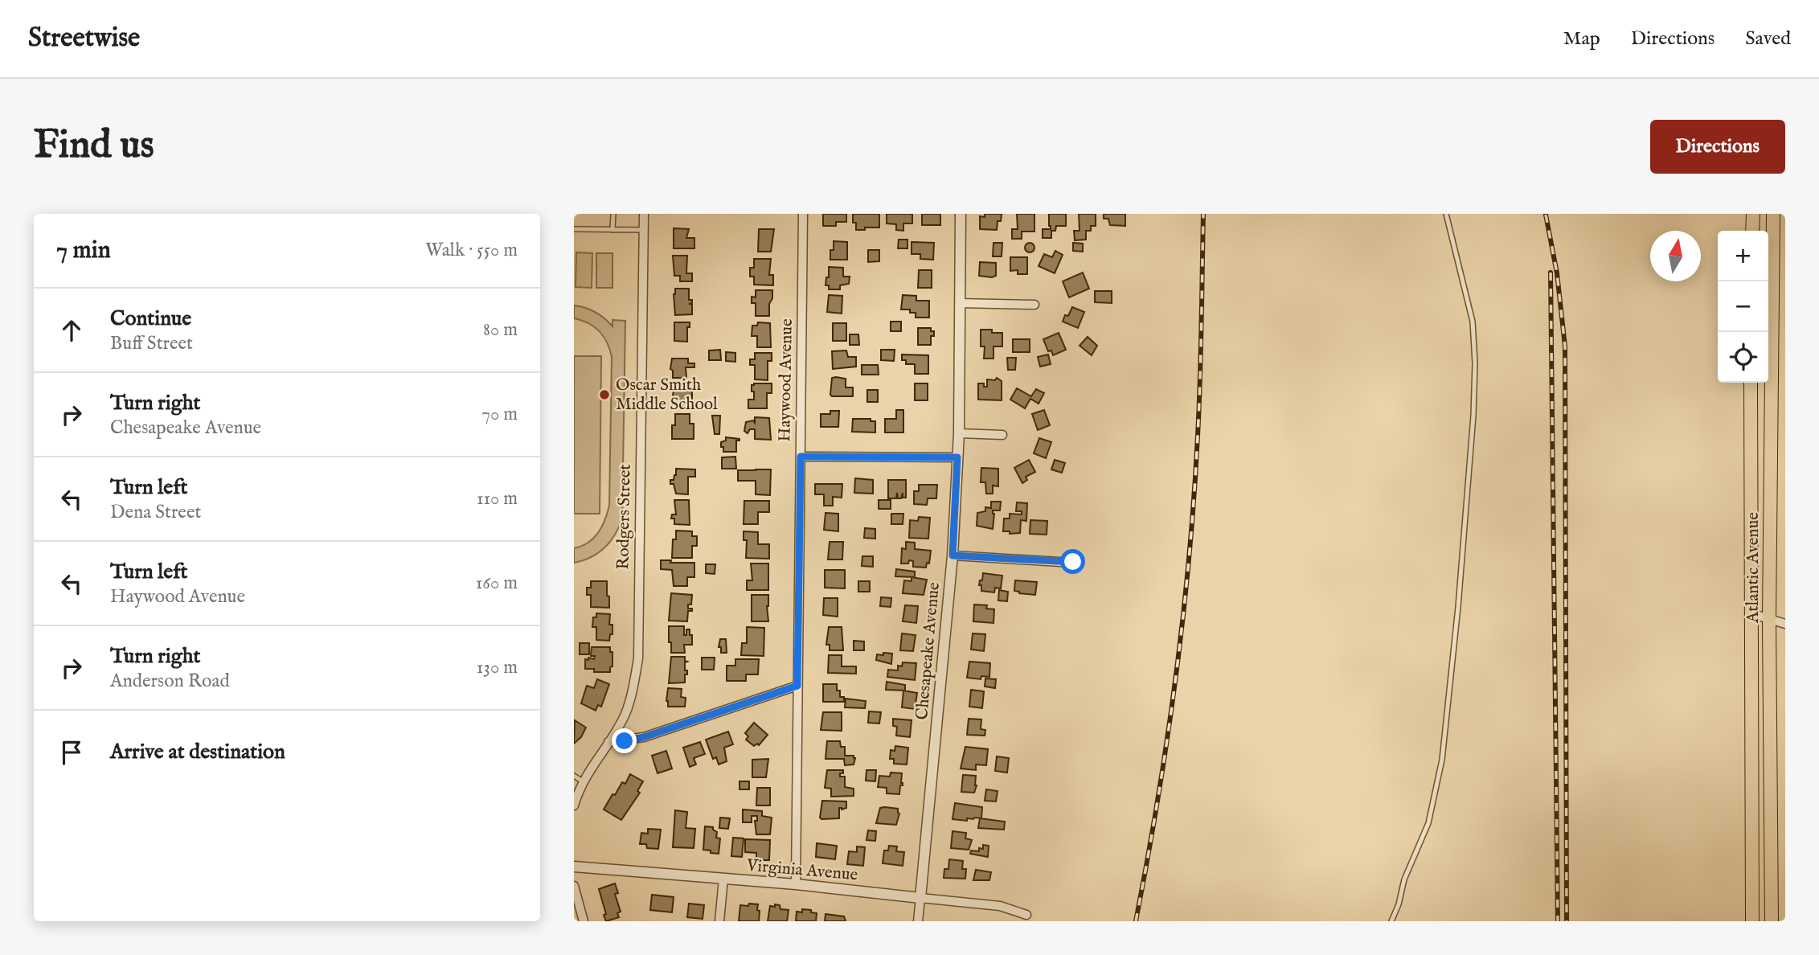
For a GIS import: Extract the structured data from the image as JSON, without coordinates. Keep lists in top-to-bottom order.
{
  "streets": {
    "main road": ["Atlantic Avenue"],
    "street": [
      "Haywood Avenue",
      "Rodgers Street",
      "Chesapeake Avenue",
      "Virginia Avenue"
    ]
  },
  "crossings": [
    ["Haywood Avenue", "Virginia Avenue"],
    ["Chesapeake Avenue", "Virginia Avenue"]
  ],
  "places": ["Oscar Smith Middle School"],
  "north": "top",
  "page": {
    "header": "Streetwise",
    "nav": ["Map", "Directions", "Saved"],
    "buttons": "Directions",
    "title": "Find us",
    "heading": ["7 min", "Walk · 550 m"],
    "map_buttons": ["+", "−"],
    "list": [
      ["Continue", "Buff Street", "80 m"],
      ["Turn right", "Chesapeake Avenue", "70 m"],
      ["Turn left", "Dena Street", "110 m"],
      ["Turn left", "Haywood Avenue", "160 m"],
      ["Turn right", "Anderson Road", "130 m"],
      "Arrive at destination"
    ]
  }
}
